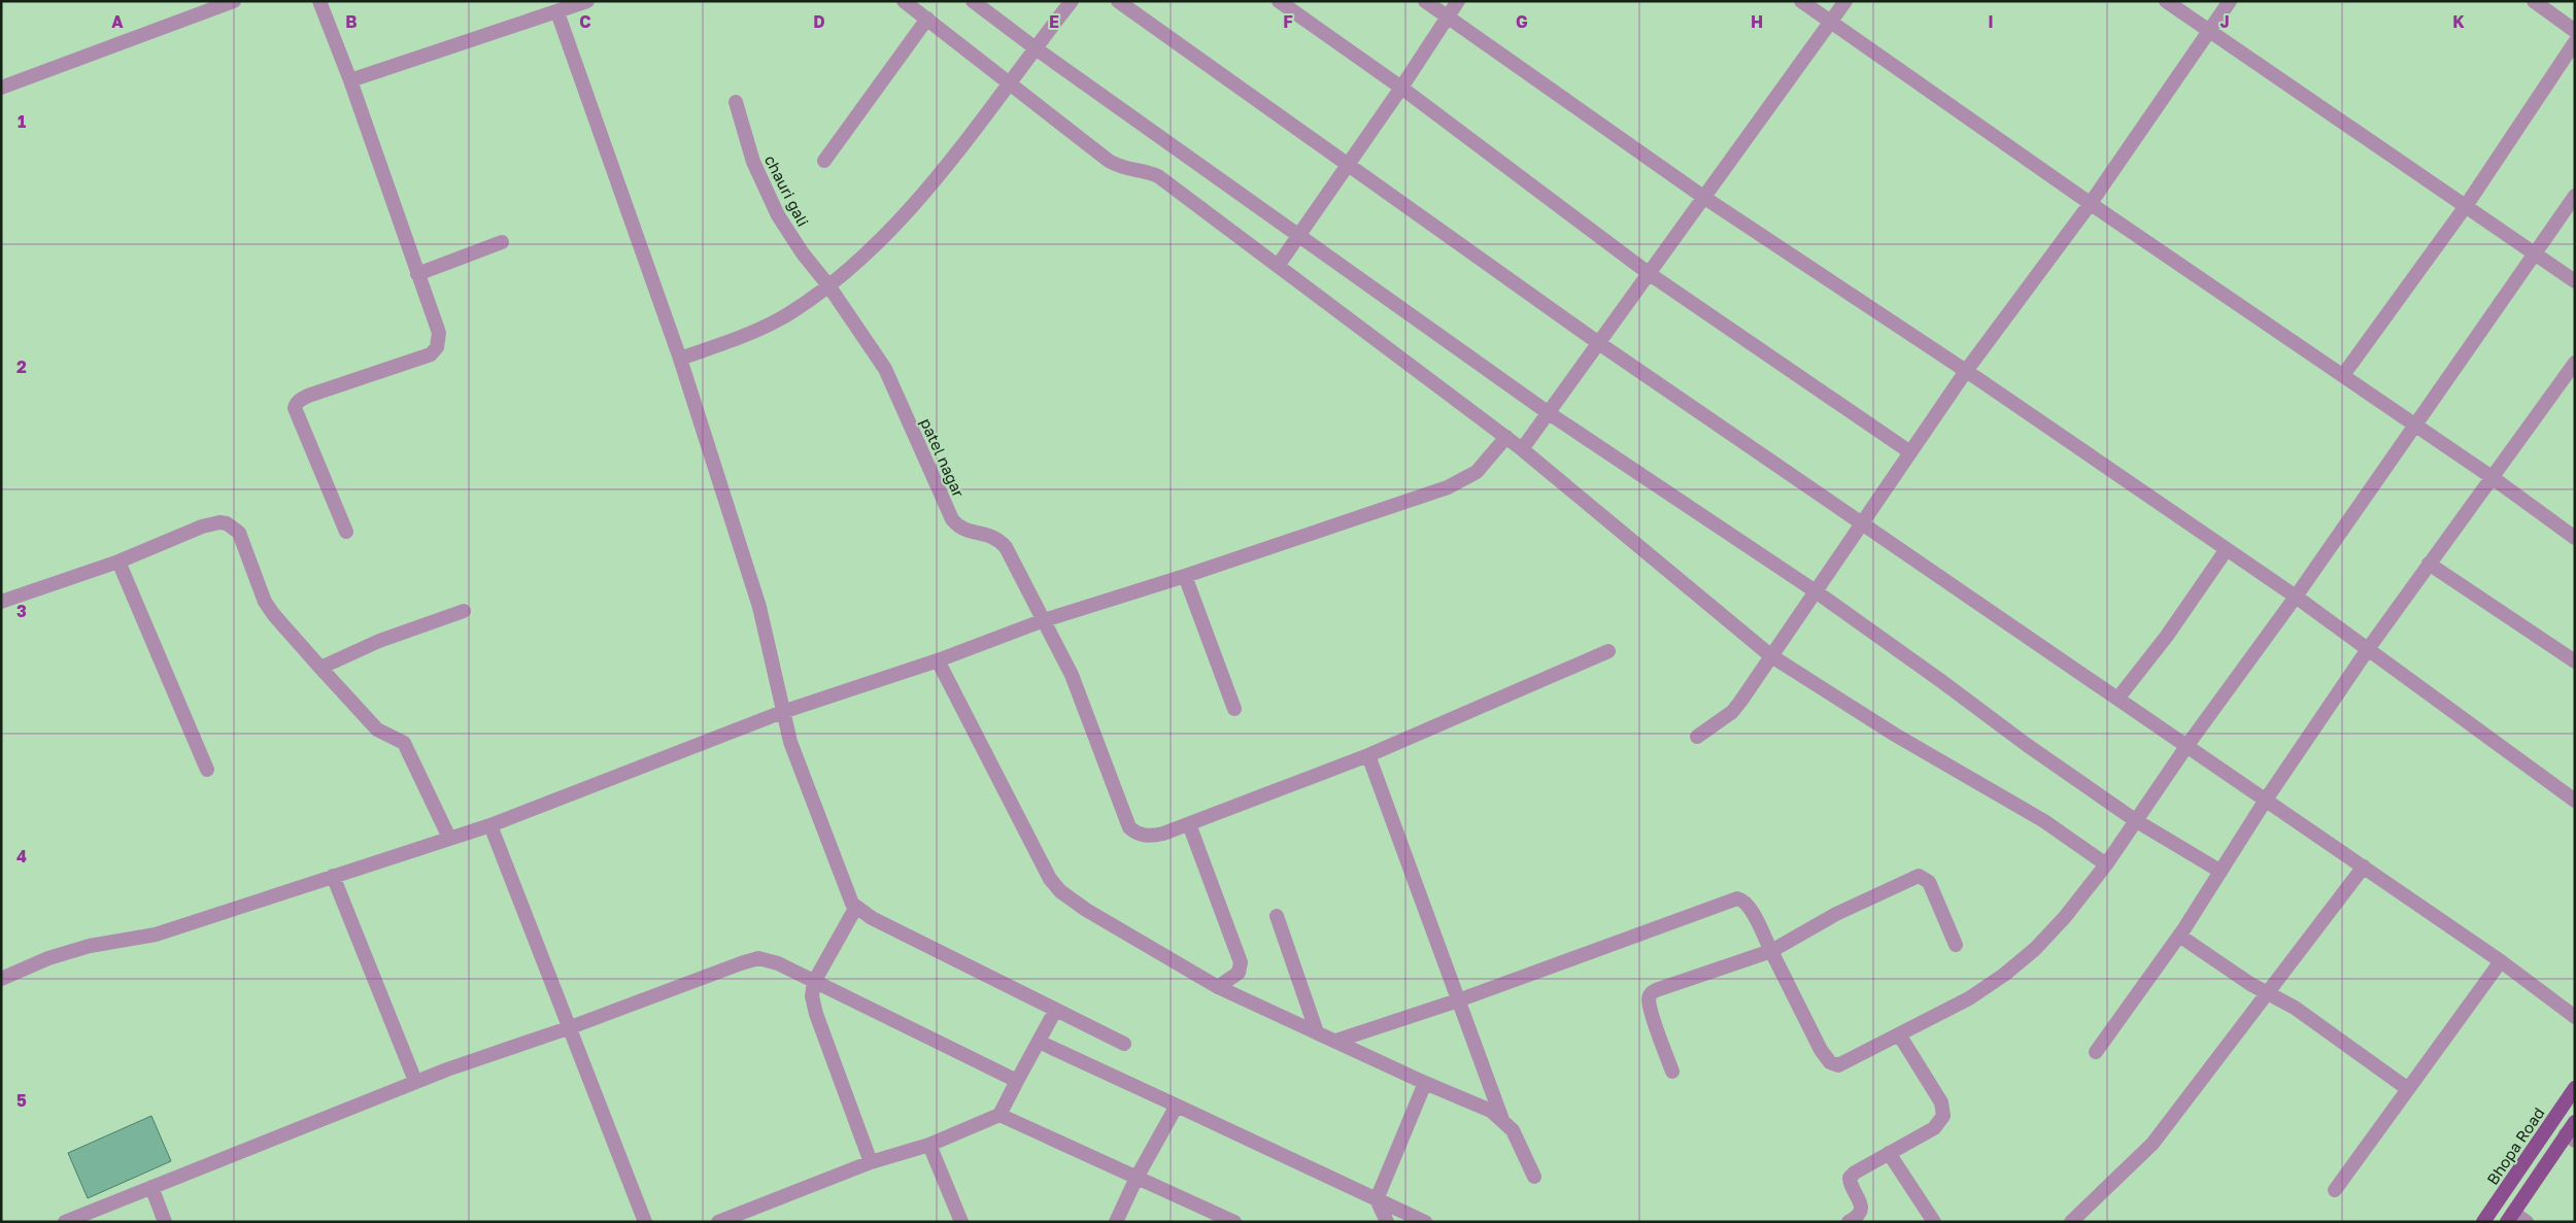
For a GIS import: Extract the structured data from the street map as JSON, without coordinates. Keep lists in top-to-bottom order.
{
  "streets": {
    "main road": ["Bhopa Road"],
    "street": ["chauri gali", "patel nagar"]
  },
  "crossings": [
    ["chauri gali", "patel nagar"]
  ],
  "grid": {
    "columns": [
      "A",
      "B",
      "C",
      "D",
      "E",
      "F",
      "G",
      "H",
      "I",
      "J",
      "K"
    ],
    "rows": [
      "1",
      "2",
      "3",
      "4",
      "5"
    ]
  }
}
